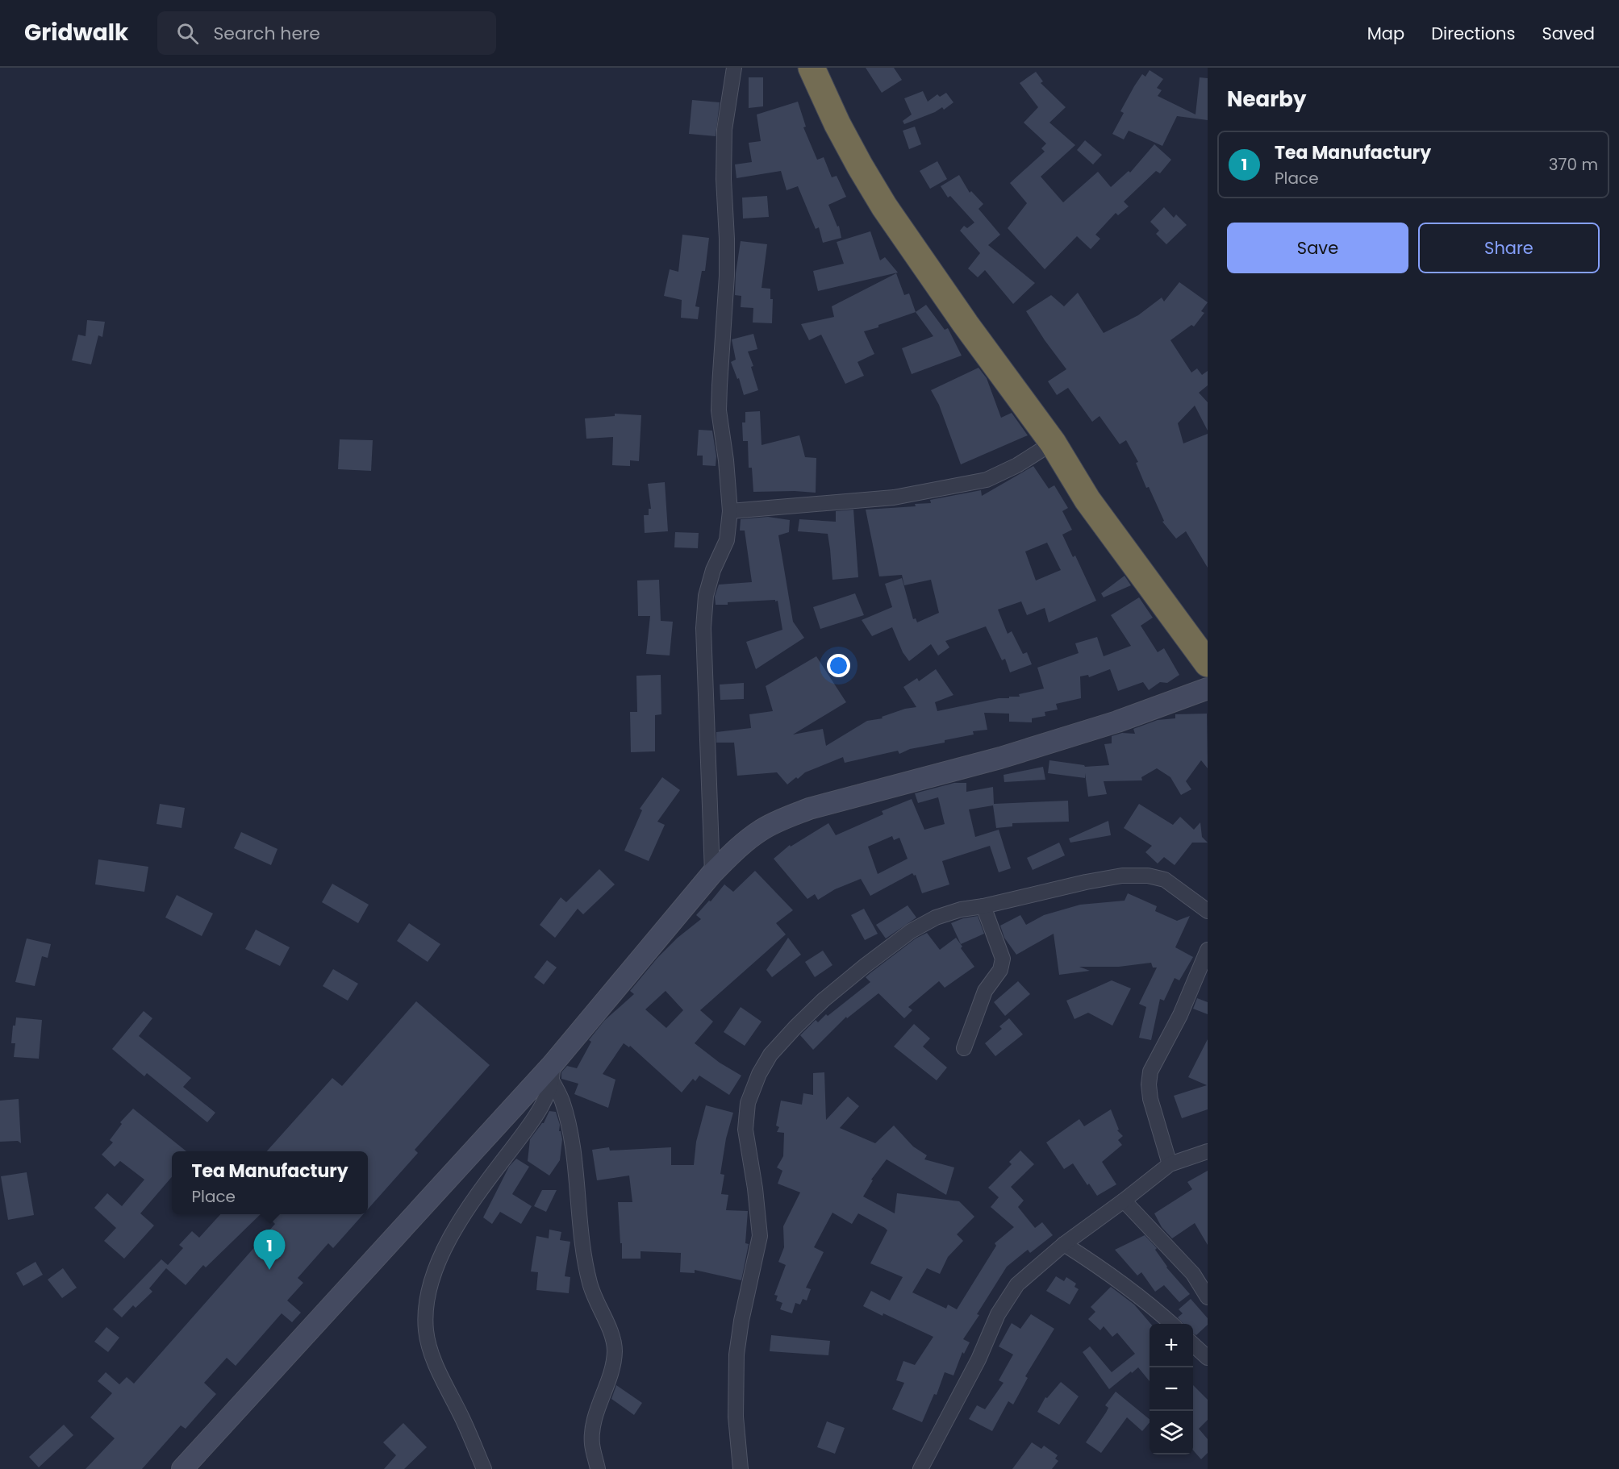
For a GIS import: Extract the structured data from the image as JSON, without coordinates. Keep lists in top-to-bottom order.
{
  "page": {
    "header": "Gridwalk",
    "search": "Search here",
    "nav": ["Map", "Directions", "Saved"],
    "heading": "Nearby",
    "list": [
      {
        "mark": "1",
        "name": "Tea Manufactury",
        "note": "Place",
        "value": "370 m"
      }
    ],
    "buttons": ["Save", "Share"],
    "popup": ["Tea Manufactury", "Place"],
    "pins": "1",
    "map_buttons": ["+", "−"]
  }
}
